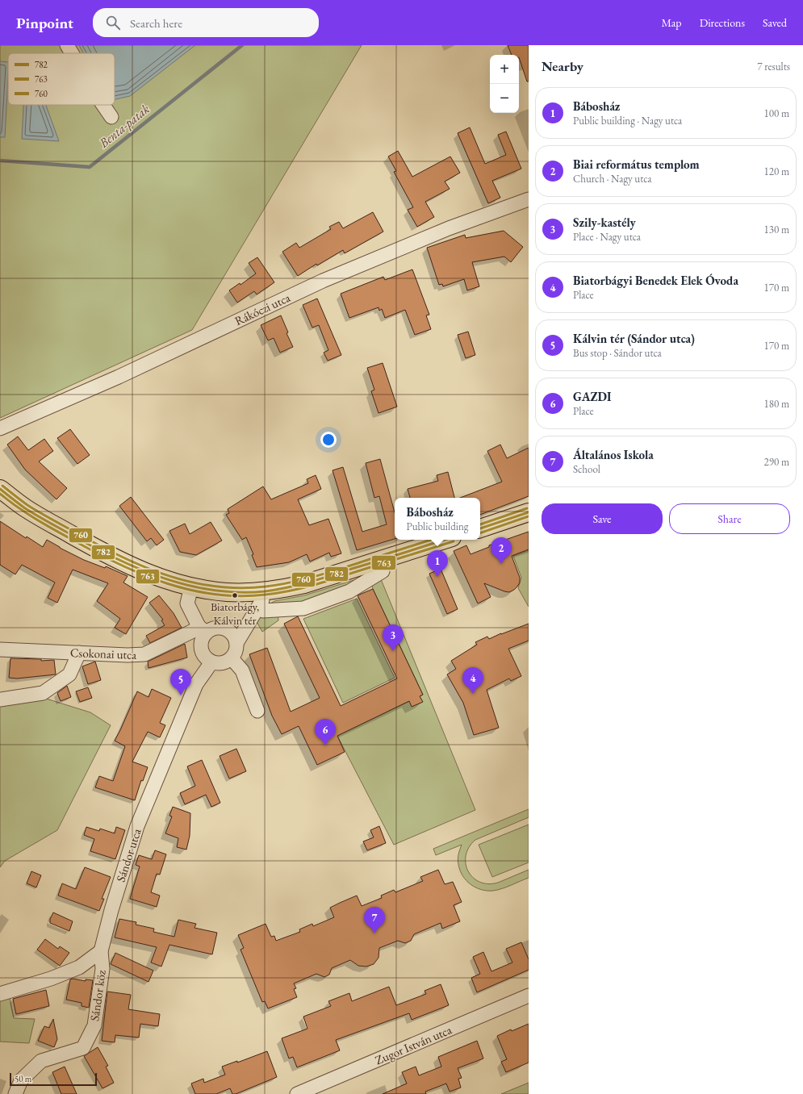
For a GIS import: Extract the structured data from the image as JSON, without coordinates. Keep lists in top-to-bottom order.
{
  "streets": {
    "street": [
      "Rákóczi utca",
      "Csokonai utca",
      "Sándor utca",
      "Sándor köz",
      "Zugor István utca"
    ]
  },
  "crossings": [
    ["Csokonai utca", "Sándor utca"],
    ["Sándor utca", "Sándor köz"]
  ],
  "water": ["Benta-patak"],
  "places": ["Biatorbágy, Kálvin tér"],
  "lines": ["transit line 760", "transit line 782", "transit line 763"],
  "legend": ["782", "763", "760"],
  "scale_bar": "50 m",
  "page": {
    "header": "Pinpoint",
    "search": "Search here",
    "nav": ["Map", "Directions", "Saved"],
    "heading": ["Nearby", "7 results"],
    "map_buttons": ["+", "−"],
    "list": [
      {
        "mark": "1",
        "name": "Bábosház",
        "note": "Public building · Nagy utca",
        "value": "100 m"
      },
      {
        "mark": "2",
        "name": "Biai református templom",
        "note": "Church · Nagy utca",
        "value": "120 m"
      },
      {
        "mark": "3",
        "name": "Szily-kastély",
        "note": "Place · Nagy utca",
        "value": "130 m"
      },
      {
        "mark": "4",
        "name": "Biatorbágyi Benedek Elek Óvoda",
        "note": "Place",
        "value": "170 m"
      },
      {
        "mark": "5",
        "name": "Kálvin tér (Sándor utca)",
        "note": "Bus stop · Sándor utca",
        "value": "170 m"
      },
      {
        "mark": "6",
        "name": "GAZDI",
        "note": "Place",
        "value": "180 m"
      },
      {
        "mark": "7",
        "name": "Általános Iskola",
        "note": "School",
        "value": "290 m"
      }
    ],
    "buttons": ["Save", "Share"],
    "popup": ["Bábosház", "Public building"],
    "pins": [
      "2",
      "1",
      "3",
      "4",
      "5",
      "6",
      "7"
    ],
    "scale": "50 m"
  }
}
